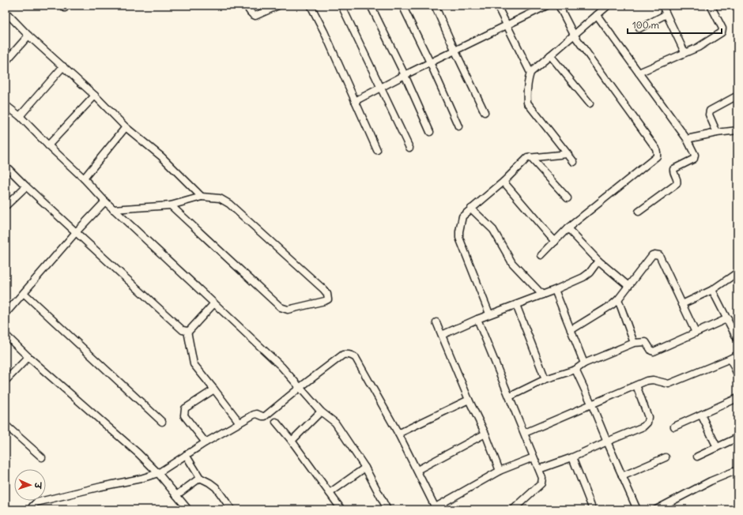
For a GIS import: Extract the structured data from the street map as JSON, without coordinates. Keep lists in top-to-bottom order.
{
  "scale_bar": "100 m",
  "north": "right"
}
